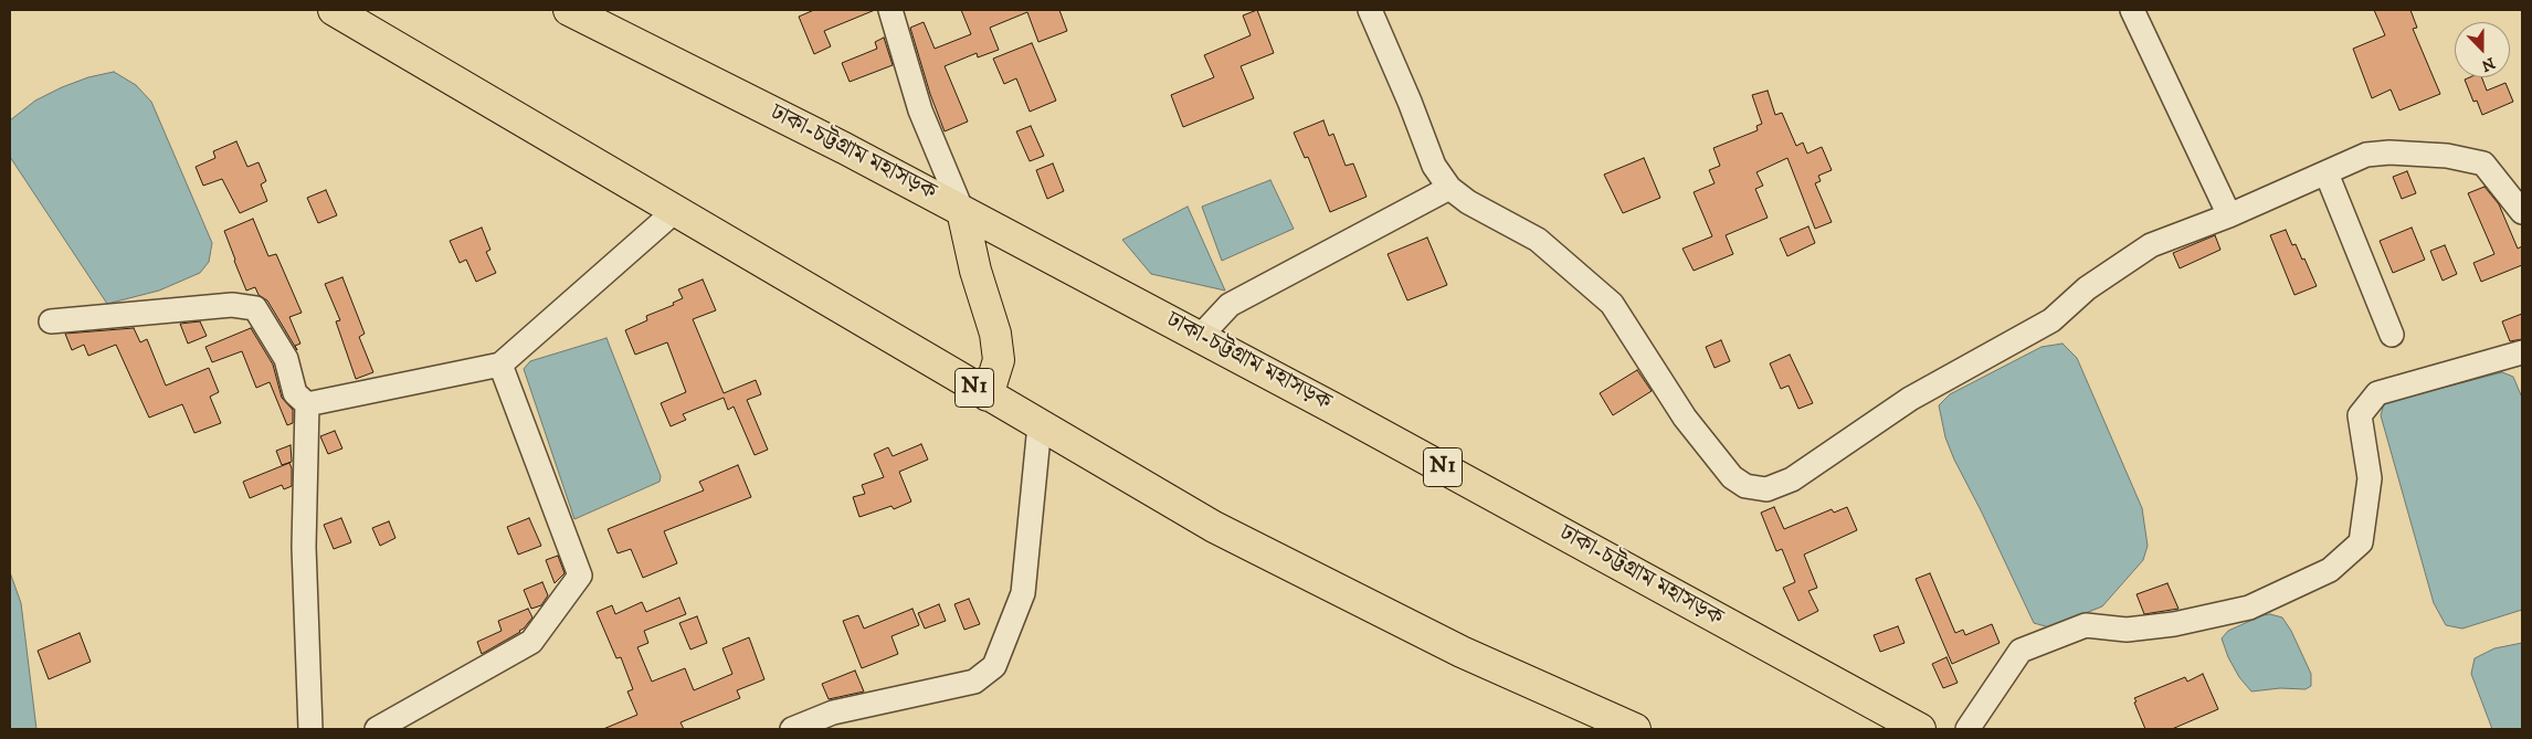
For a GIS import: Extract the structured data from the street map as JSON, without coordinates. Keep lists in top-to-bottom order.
{
  "streets": {
    "highway": ["ঢাকা-চট্টগ্রাম মহাসড়ক", "N1"]
  },
  "north": "bottom"
}
